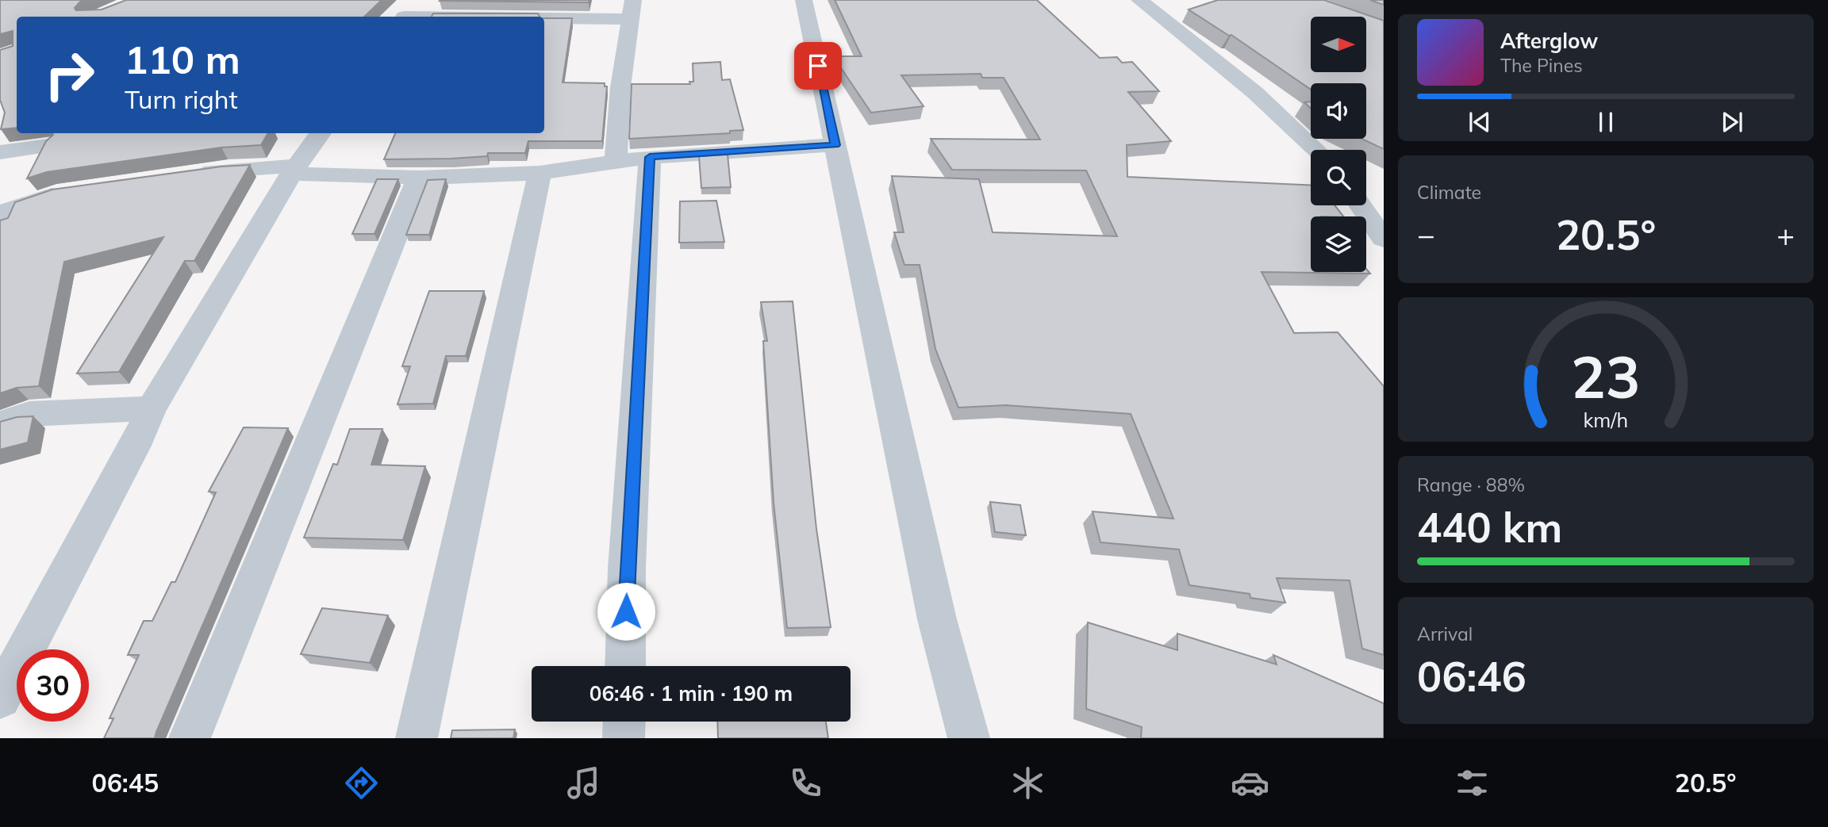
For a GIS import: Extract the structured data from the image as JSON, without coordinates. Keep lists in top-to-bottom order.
{
  "north": "right",
  "page": {
    "turn": ["110 m", "Turn right"],
    "song": ["Afterglow", "The Pines"],
    "tile": [
      "Climate",
      ["Range · 88%", "440 km"],
      ["Arrival", "06:46"]
    ],
    "heat": ["−", "20.5°", "+"],
    "limit": "30",
    "trip": "06:46 · 1 min · 190 m",
    "tabs": ["06:45", "20.5°"],
    "gauge": ["23", "km/h"]
  }
}
